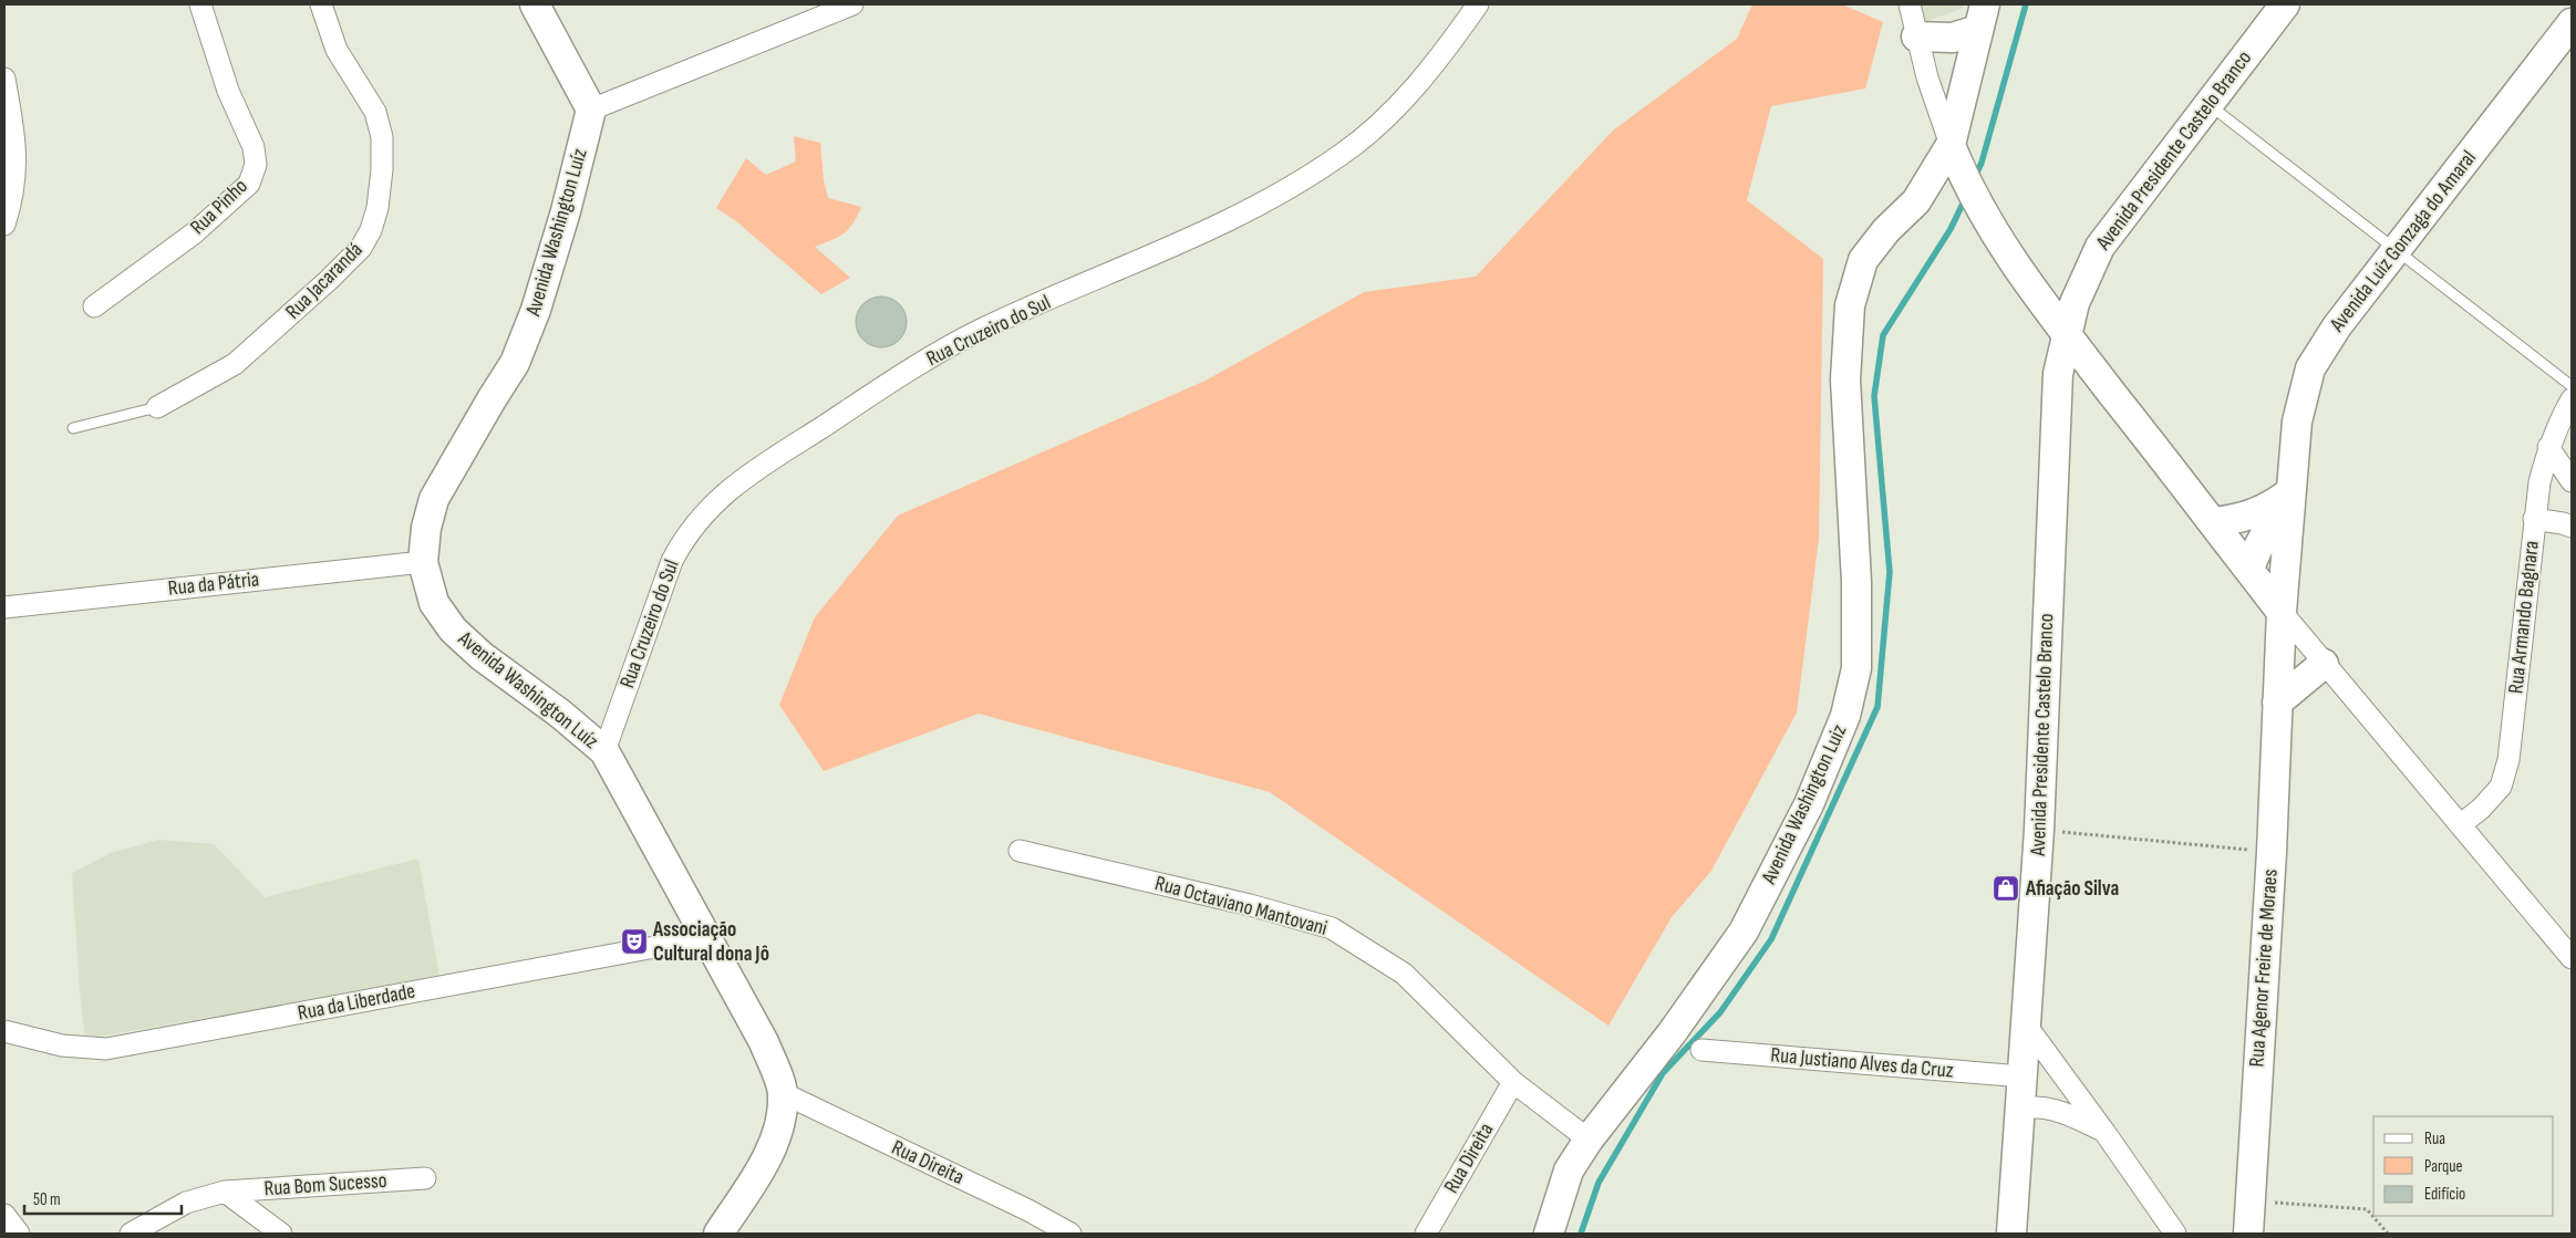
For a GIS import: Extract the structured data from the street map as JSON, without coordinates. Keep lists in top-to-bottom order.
{
  "streets": {
    "street": [
      "Avenida Presidente Castelo Branco",
      "Rua Pinho",
      "Avenida Washington Luíz",
      "Avenida Luiz Gonzaga do Amaral",
      "Rua Jacarandá",
      "Rua Cruzeiro do Sul",
      "Rua da Pátria",
      "Rua Armando Bagnara",
      "Avenida Washington Luiz",
      "Rua Octaviano Mantovani",
      "Rua Agenor Freire de Moraes",
      "Rua da Liberdade",
      "Rua Justiano Alves da Cruz",
      "Rua Direita",
      "Rua Bom Sucesso"
    ]
  },
  "crossings": [
    ["Avenida Presidente Castelo Branco", "Rua Justiano Alves da Cruz"],
    ["Avenida Washington Luíz", "Rua Cruzeiro do Sul"],
    ["Avenida Washington Luíz", "Rua da Pátria"],
    ["Avenida Washington Luíz", "Rua da Liberdade"],
    ["Avenida Washington Luíz", "Rua Direita"],
    ["Avenida Luiz Gonzaga do Amaral", "Rua Agenor Freire de Moraes"],
    ["Avenida Washington Luiz", "Rua Octaviano Mantovani"],
    ["Rua Octaviano Mantovani", "Rua Direita"]
  ],
  "places": {
    "shop": ["Afiação Silva"],
    "theatre": ["Associação Cultural dona Jô"]
  },
  "legend": ["Rua", "Parque", "Edifício"],
  "scale_bar": "50 m"
}
